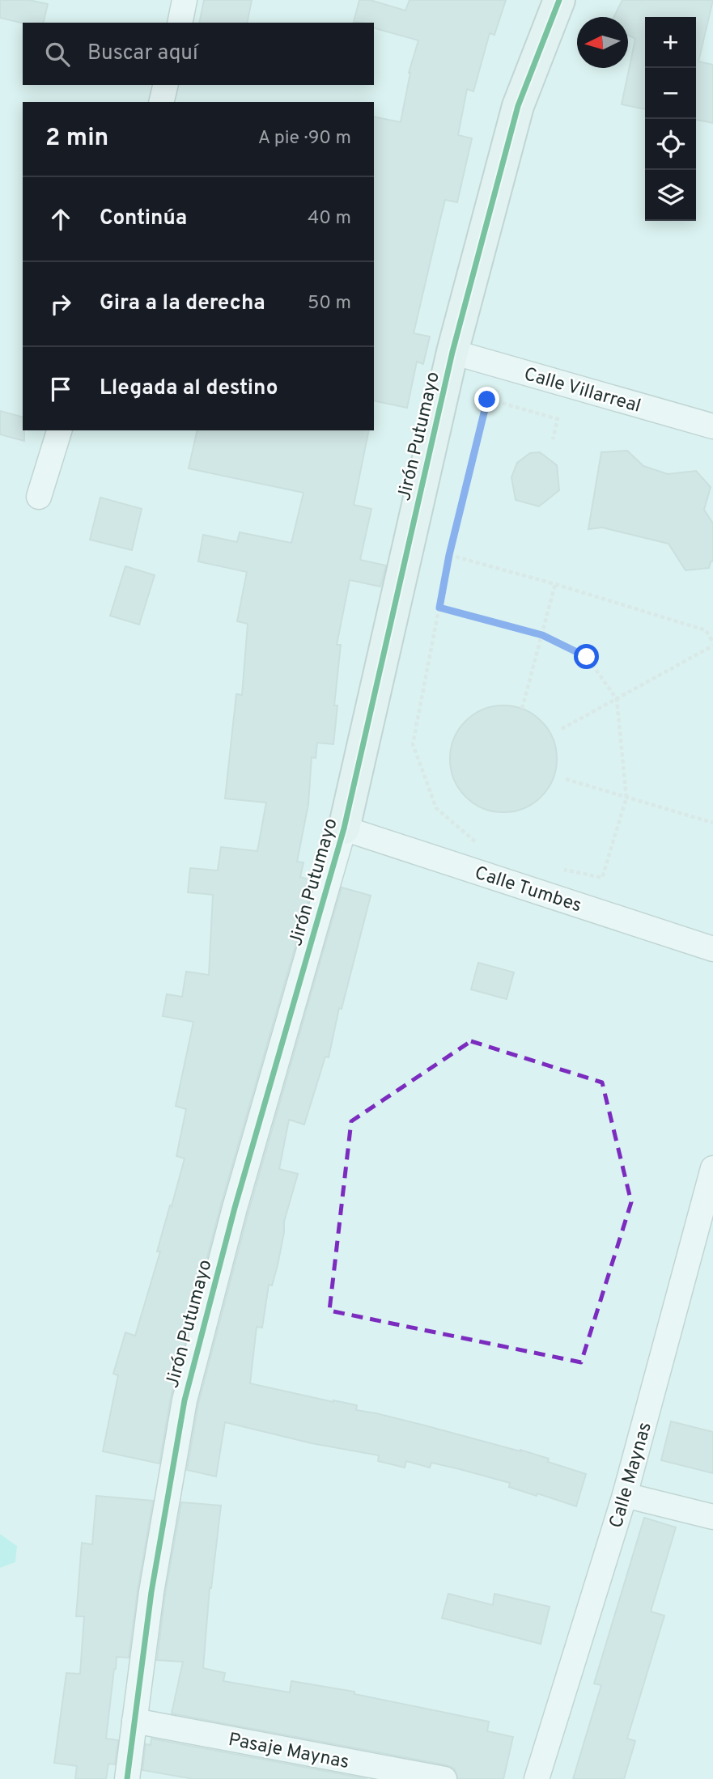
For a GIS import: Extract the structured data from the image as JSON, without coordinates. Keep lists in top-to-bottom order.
{
  "streets": {
    "street": [
      "Calle Villarreal",
      "Jirón Putumayo",
      "Calle Tumbes",
      "Calle Maynas",
      "Pasaje Maynas"
    ]
  },
  "crossings": [
    ["Calle Villarreal", "Jirón Putumayo"],
    ["Jirón Putumayo", "Calle Tumbes"],
    ["Jirón Putumayo", "Pasaje Maynas"]
  ],
  "north": "left",
  "page": {
    "map_buttons": ["+", "−"],
    "search": "Buscar aquí",
    "heading": ["2 min", "A pie · 90 m"],
    "list": [
      ["Continúa", "40 m"],
      ["Gira a la derecha", "50 m"],
      "Llegada al destino"
    ]
  }
}
